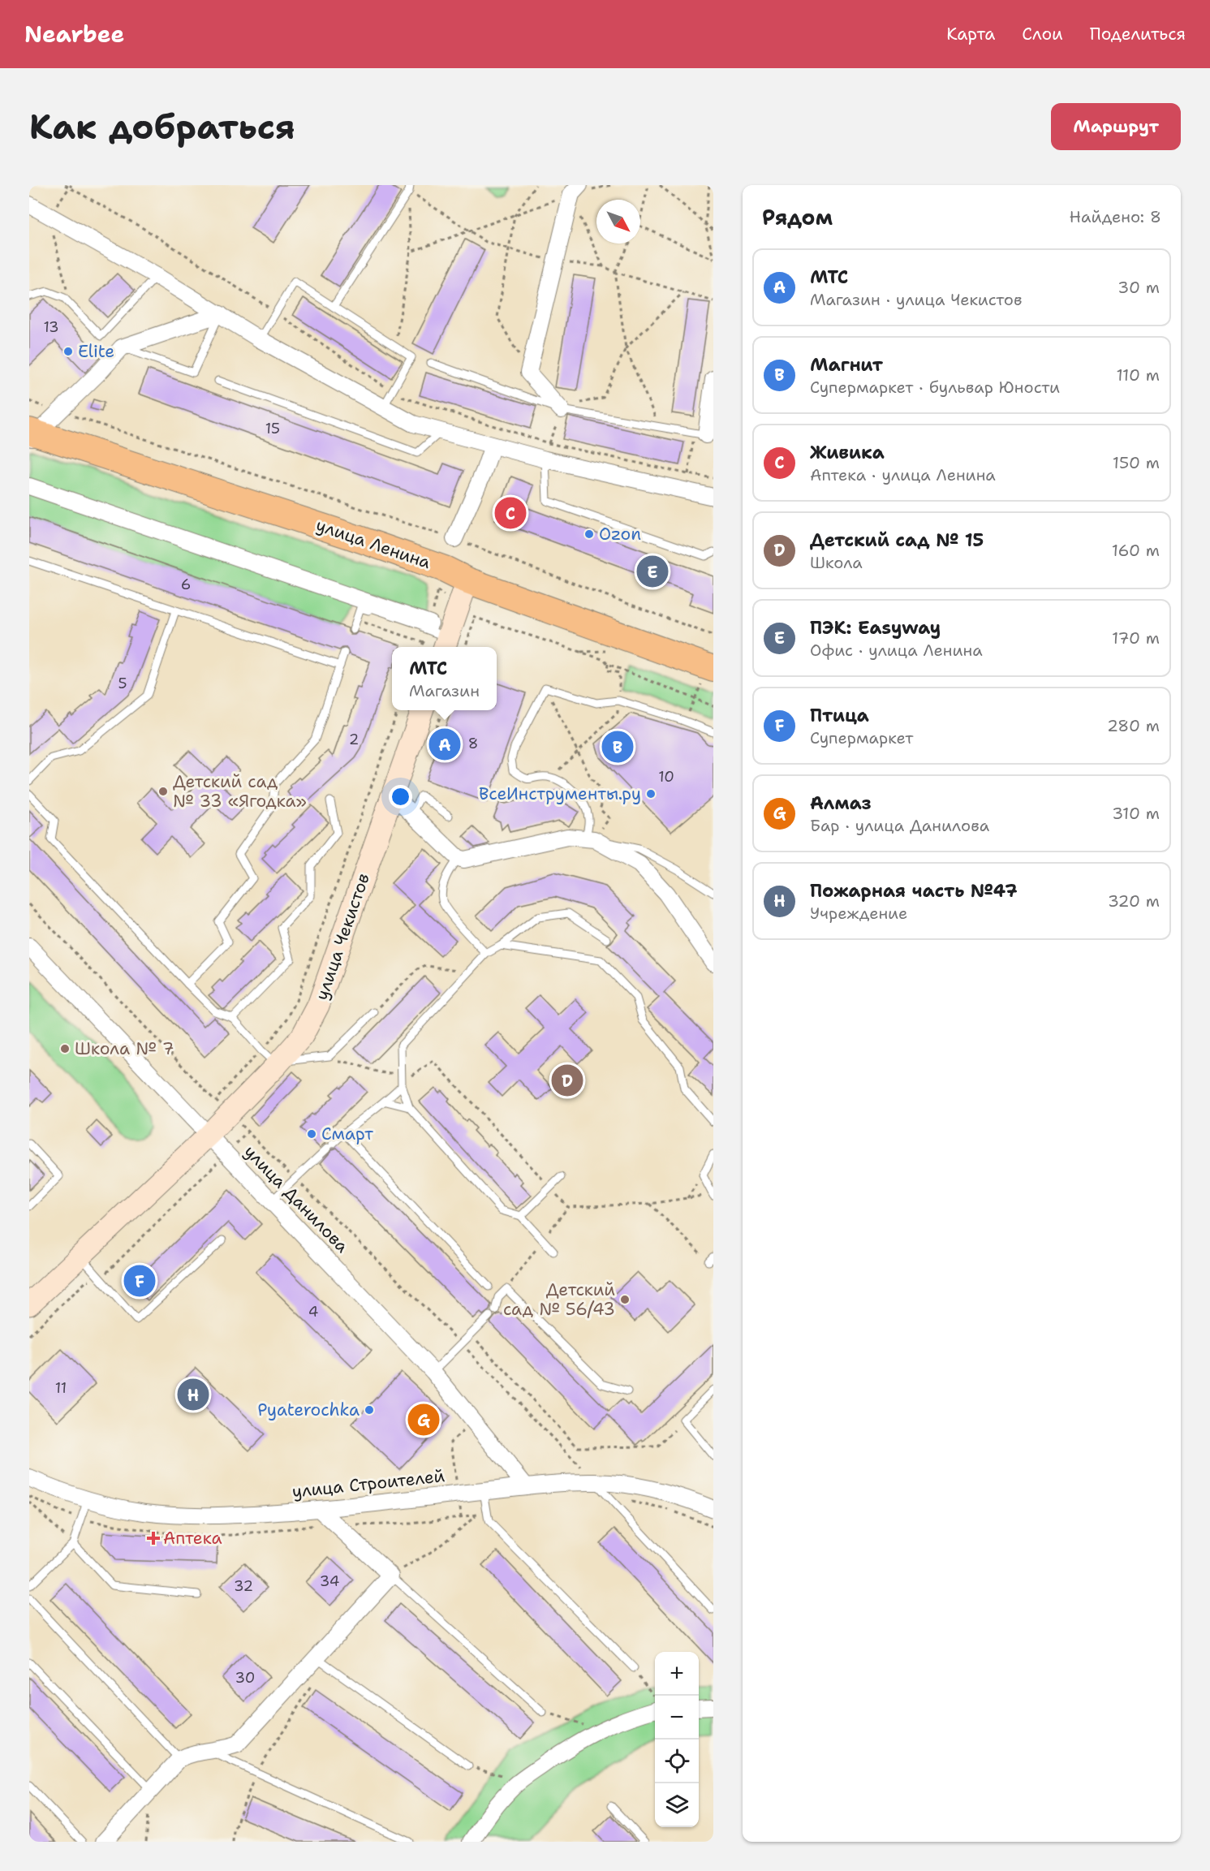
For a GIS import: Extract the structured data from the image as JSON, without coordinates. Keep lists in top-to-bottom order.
{
  "streets": {
    "main road": ["улица Ленина"],
    "street": ["улица Чекистов", "улица Данилова", "улица Строителей"]
  },
  "crossings": [
    ["улица Чекистов", "улица Данилова"],
    ["улица Данилова", "улица Строителей"]
  ],
  "places": {
    "other": [
      "Elite",
      "Ozon",
      "Детский сад № 33 «Ягодка»",
      "ВсеИнструменты.ру",
      "Школа № 7",
      "Смарт",
      "Детский сад № 56/43",
      "Pyaterochka"
    ],
    "health": ["Аптека"]
  },
  "house_numbers": [
    "13",
    "15",
    "6",
    "5",
    "2",
    "8",
    "10",
    "4",
    "11",
    "34",
    "32",
    "30"
  ],
  "north": "bottom right",
  "page": {
    "header": "Nearbee",
    "nav": ["Карта", "Слои", "Поделиться"],
    "buttons": "Маршрут",
    "title": "Как добраться",
    "heading": ["Рядом", "Найдено: 8"],
    "list": [
      {
        "mark": "A",
        "name": "МТС",
        "note": "Магазин · улица Чекистов",
        "value": "30 m"
      },
      {
        "mark": "B",
        "name": "Магнит",
        "note": "Супермаркет · бульвар Юности",
        "value": "110 m"
      },
      {
        "mark": "C",
        "name": "Живика",
        "note": "Аптека · улица Ленина",
        "value": "150 m"
      },
      {
        "mark": "D",
        "name": "Детский сад № 15",
        "note": "Школа",
        "value": "160 m"
      },
      {
        "mark": "E",
        "name": "ПЭК: Easyway",
        "note": "Офис · улица Ленина",
        "value": "170 m"
      },
      {
        "mark": "F",
        "name": "Птица",
        "note": "Супермаркет",
        "value": "280 m"
      },
      {
        "mark": "G",
        "name": "Алмаз",
        "note": "Бар · улица Данилова",
        "value": "310 m"
      },
      {
        "mark": "H",
        "name": "Пожарная часть №47",
        "note": "Учреждение",
        "value": "320 m"
      }
    ],
    "pins": [
      "C",
      "E",
      "A",
      "B",
      "D",
      "F",
      "H",
      "G"
    ],
    "popup": ["МТС", "Магазин"],
    "map_buttons": ["+", "−"]
  }
}
